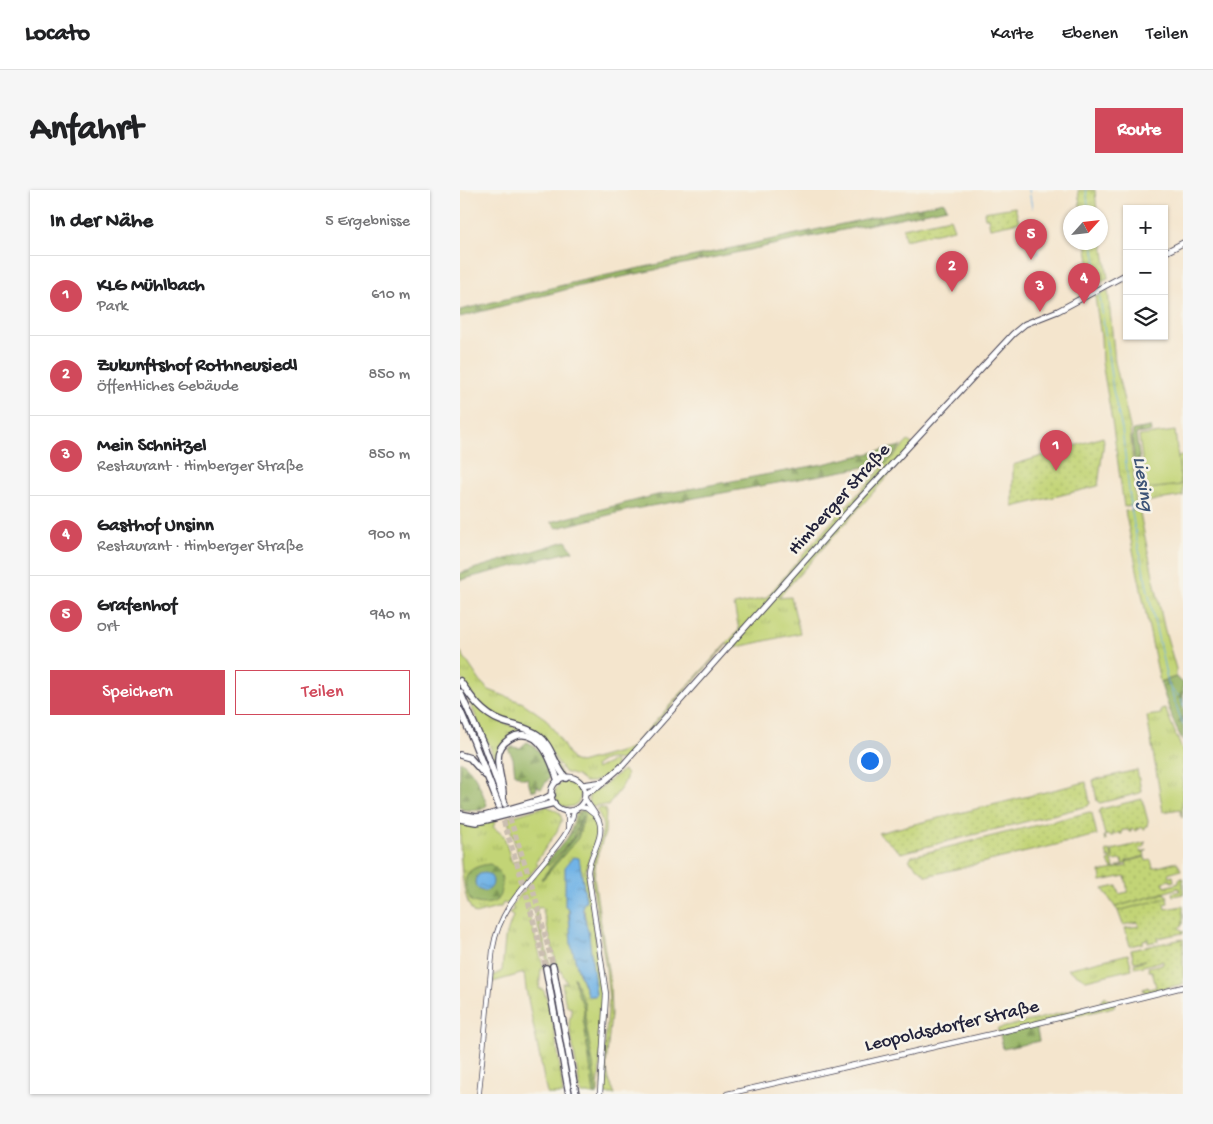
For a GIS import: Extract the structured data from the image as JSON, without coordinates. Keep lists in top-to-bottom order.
{
  "streets": {
    "main road": ["Himberger Straße", "Leopoldsdorfer Straße"]
  },
  "water": ["Liesing"],
  "north": "top right",
  "page": {
    "header": "Locato",
    "nav": ["Karte", "Ebenen", "Teilen"],
    "buttons": [
      "Route",
      ["Speichern", "Teilen"]
    ],
    "title": "Anfahrt",
    "heading": ["In der Nähe", "5 Ergebnisse"],
    "map_buttons": ["+", "−"],
    "pins": [
      "5",
      "2",
      "4",
      "3",
      "1"
    ],
    "list": [
      {
        "mark": "1",
        "name": "KLG Mühlbach",
        "note": "Park",
        "value": "610 m"
      },
      {
        "mark": "2",
        "name": "Zukunftshof Rothneusiedl",
        "note": "Öffentliches Gebäude",
        "value": "850 m"
      },
      {
        "mark": "3",
        "name": "Mein Schnitzel",
        "note": "Restaurant · Himberger Straße",
        "value": "850 m"
      },
      {
        "mark": "4",
        "name": "Gasthof Unsinn",
        "note": "Restaurant · Himberger Straße",
        "value": "900 m"
      },
      {
        "mark": "5",
        "name": "Grafenhof",
        "note": "Ort",
        "value": "940 m"
      }
    ]
  }
}
